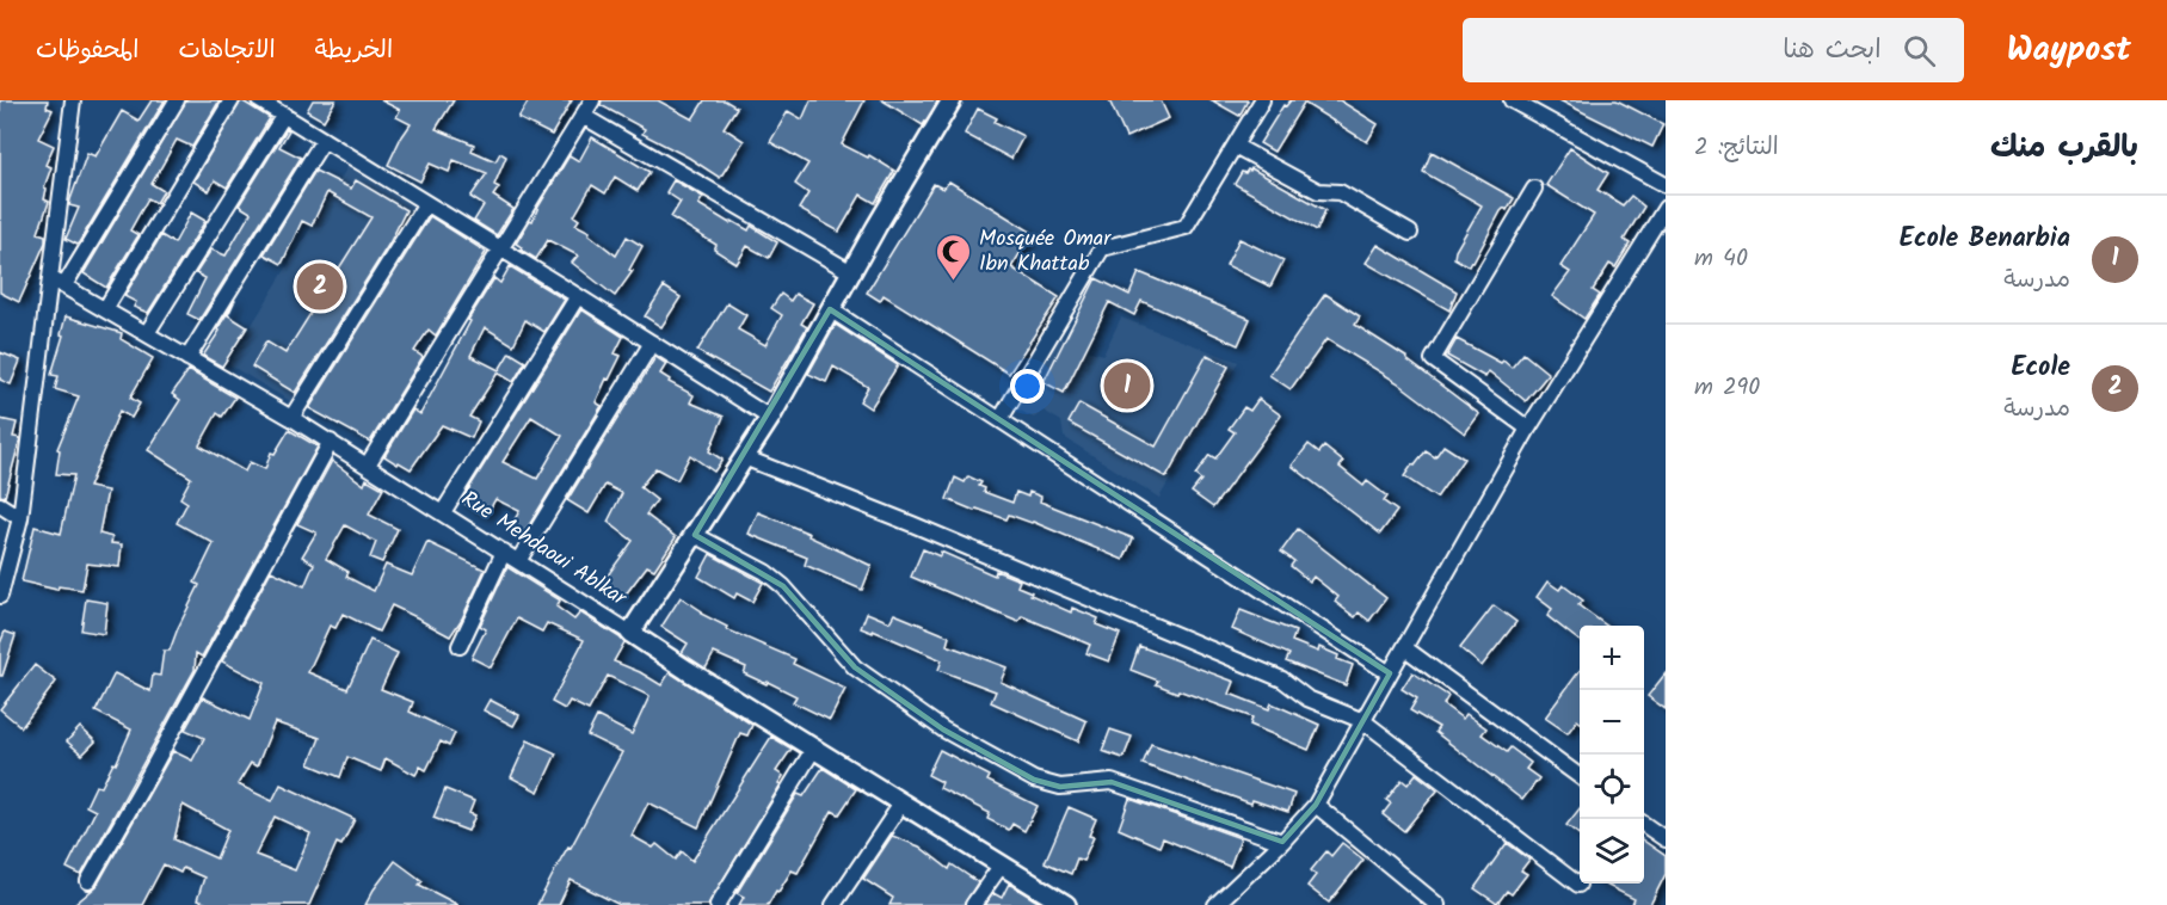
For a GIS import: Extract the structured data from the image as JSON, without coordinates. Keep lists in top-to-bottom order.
{
  "streets": {
    "street": ["Rue Mehdaoui Ablkar"]
  },
  "places": {
    "mosque": ["Mosquée Omar Ibn Khattab"]
  },
  "page": {
    "header": "Waypost",
    "search": "ابحث هنا",
    "nav": ["الخريطة", "الاتجاهات", "المحفوظات"],
    "heading": ["بالقرب منك", "النتائج: 2"],
    "list": [
      {
        "mark": "1",
        "name": "Ecole Benarbia",
        "note": "مدرسة",
        "value": "40 m"
      },
      {
        "mark": "2",
        "name": "Ecole",
        "note": "مدرسة",
        "value": "290 m"
      }
    ],
    "pins": ["2", "1"],
    "map_buttons": ["+", "−"]
  }
}
